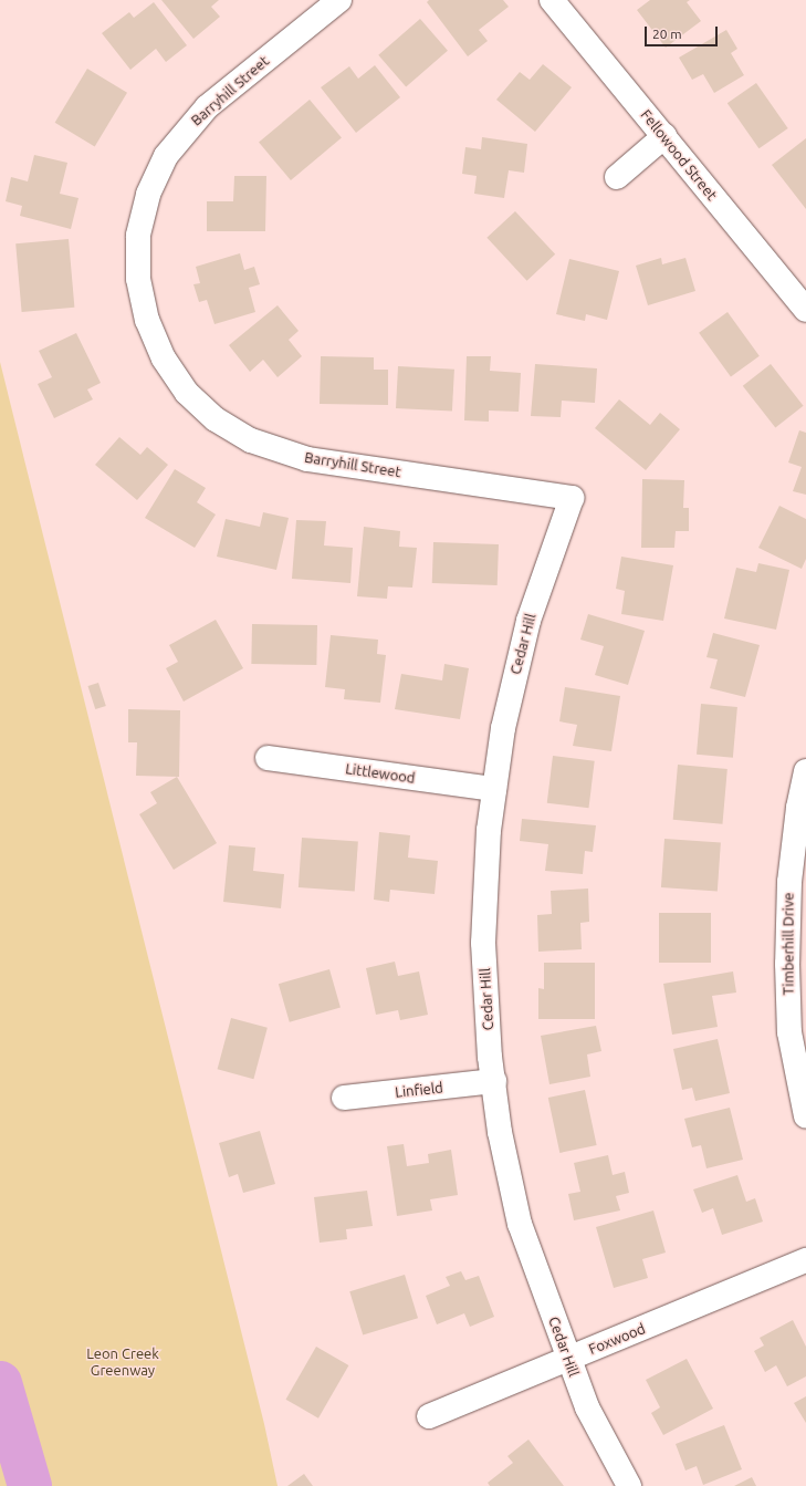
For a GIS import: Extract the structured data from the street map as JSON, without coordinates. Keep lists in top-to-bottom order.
{
  "streets": {
    "street": [
      "Barryhill Street",
      "Fellowood Street",
      "Cedar Hill",
      "Littlewood",
      "Timberhill Drive",
      "Linfield",
      "Foxwood"
    ]
  },
  "crossings": [
    ["Barryhill Street", "Cedar Hill"],
    ["Cedar Hill", "Littlewood"],
    ["Cedar Hill", "Linfield"],
    ["Cedar Hill", "Foxwood"]
  ],
  "parks": ["Leon Creek Greenway"],
  "scale_bar": "20 m"
}
